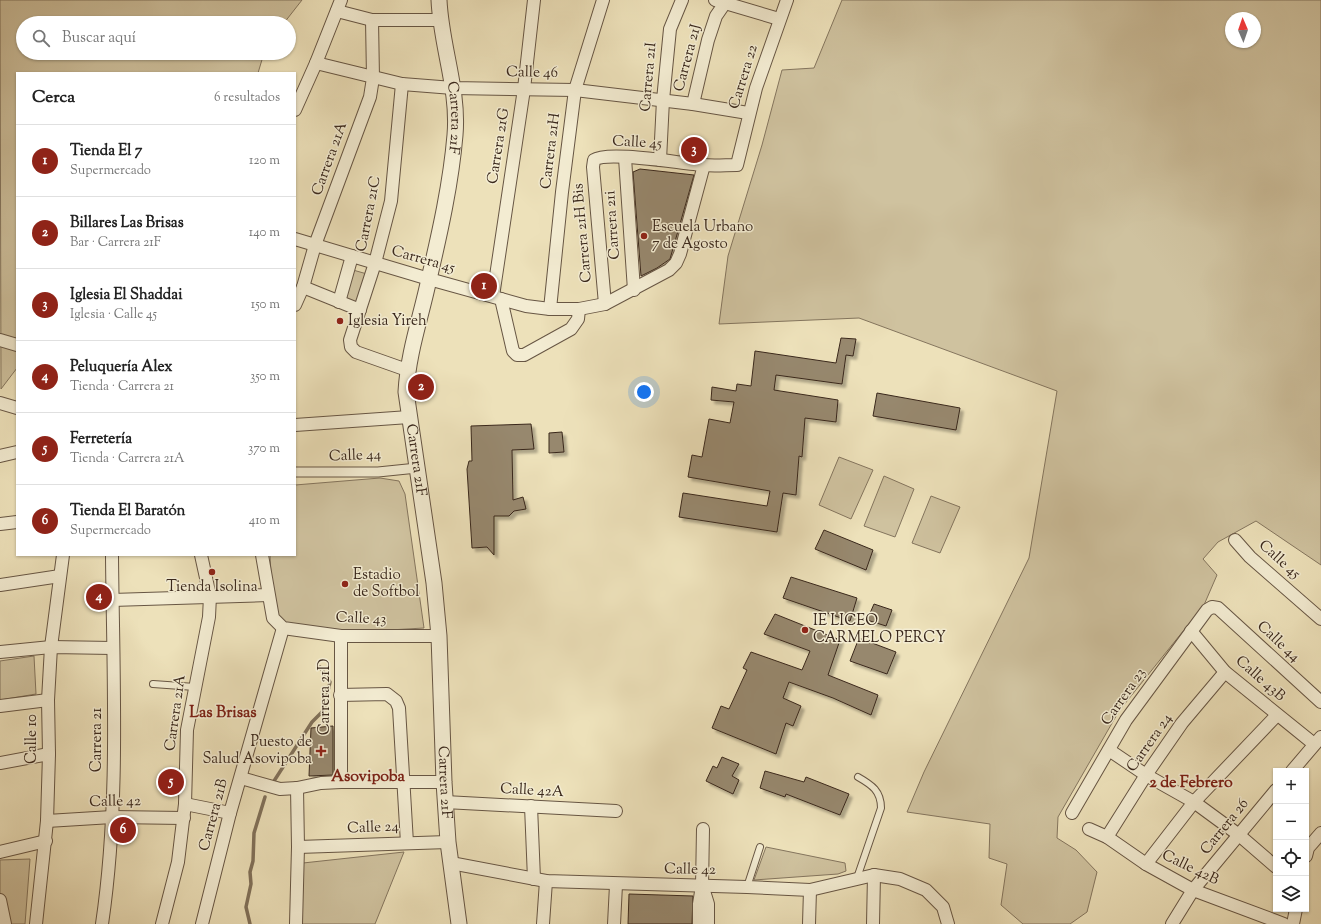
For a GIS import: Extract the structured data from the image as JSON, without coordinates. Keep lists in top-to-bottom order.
{
  "streets": {
    "street": [
      "Carrera 21J",
      "Calle 46",
      "Carrera 21I",
      "Carrera 22",
      "Carrera 21F",
      "Calle 45",
      "Carrera 21G",
      "Carrera 21H",
      "Carrera 21A",
      "Carrera 21C",
      "Carrera 21i",
      "Carrera 21H Bis",
      "Carrera 45",
      "Calle 44",
      "Calle 43",
      "Calle 43B",
      "Carrera 21D",
      "Carrera 23",
      "Calle 10",
      "Carrera 21",
      "Carrera 24",
      "Calle 42A",
      "Calle 42",
      "Carrera 21B",
      "Carrera 26",
      "Calle 24",
      "Calle 42B"
    ]
  },
  "crossings": [
    ["Carrera 21J", "Calle 46"],
    ["Calle 46", "Carrera 21I"],
    ["Calle 46", "Carrera 22"],
    ["Calle 46", "Carrera 21F"],
    ["Calle 46", "Carrera 21G"],
    ["Calle 46", "Carrera 21H"],
    ["Calle 46", "Carrera 21A"],
    ["Calle 46", "Carrera 21C"],
    ["Carrera 21I", "Calle 45"],
    ["Carrera 22", "Calle 45"],
    ["Carrera 21F", "Carrera 21C"],
    ["Carrera 21F", "Carrera 45"],
    ["Carrera 21F", "Calle 44"],
    ["Carrera 21F", "Calle 43"],
    ["Carrera 21F", "Calle 42A"],
    ["Carrera 21F", "Calle 42"],
    ["Carrera 21F", "Calle 24"],
    ["Calle 45", "Carrera 21i"],
    ["Calle 45", "Carrera 21H Bis"],
    ["Calle 45", "Carrera 45"],
    ["Carrera 21G", "Carrera 45"],
    ["Carrera 21H", "Carrera 45"],
    ["Carrera 21A", "Carrera 45"],
    ["Carrera 21A", "Calle 42"],
    ["Carrera 21C", "Carrera 45"],
    ["Carrera 21i", "Carrera 45"],
    ["Carrera 21H Bis", "Carrera 45"],
    ["Calle 44", "Carrera 23"],
    ["Calle 43", "Carrera 21D"],
    ["Calle 43", "Carrera 21B"],
    ["Calle 43B", "Carrera 23"],
    ["Calle 43B", "Carrera 24"],
    ["Calle 10", "Calle 42"],
    ["Carrera 21", "Calle 42"],
    ["Carrera 24", "Calle 42B"],
    ["Carrera 26", "Calle 42B"]
  ],
  "districts": ["Las Brisas", "Asovipoba", "2 de Febrero"],
  "places": {
    "other": [
      "Escuela Urbano 7 de Agosto",
      "Iglesia Yireh",
      "Tienda Isolina",
      "Estadio de Softbol",
      "IE LICEO CARMELO PERCY"
    ],
    "health": ["Puesto de Salud Asovipoba"]
  },
  "north": "top",
  "page": {
    "search": "Buscar aquí",
    "heading": ["Cerca", "6 resultados"],
    "list": [
      {
        "mark": "1",
        "name": "Tienda El 7",
        "note": "Supermercado",
        "value": "120 m"
      },
      {
        "mark": "2",
        "name": "Billares Las Brisas",
        "note": "Bar · Carrera 21F",
        "value": "140 m"
      },
      {
        "mark": "3",
        "name": "Iglesia El Shaddai",
        "note": "Iglesia · Calle 45",
        "value": "150 m"
      },
      {
        "mark": "4",
        "name": "Peluquería Alex",
        "note": "Tienda · Carrera 21",
        "value": "350 m"
      },
      {
        "mark": "5",
        "name": "Ferretería",
        "note": "Tienda · Carrera 21A",
        "value": "370 m"
      },
      {
        "mark": "6",
        "name": "Tienda El Baratón",
        "note": "Supermercado",
        "value": "410 m"
      }
    ],
    "pins": [
      "3",
      "1",
      "2",
      "4",
      "5",
      "6"
    ],
    "map_buttons": ["+", "−"]
  }
}
